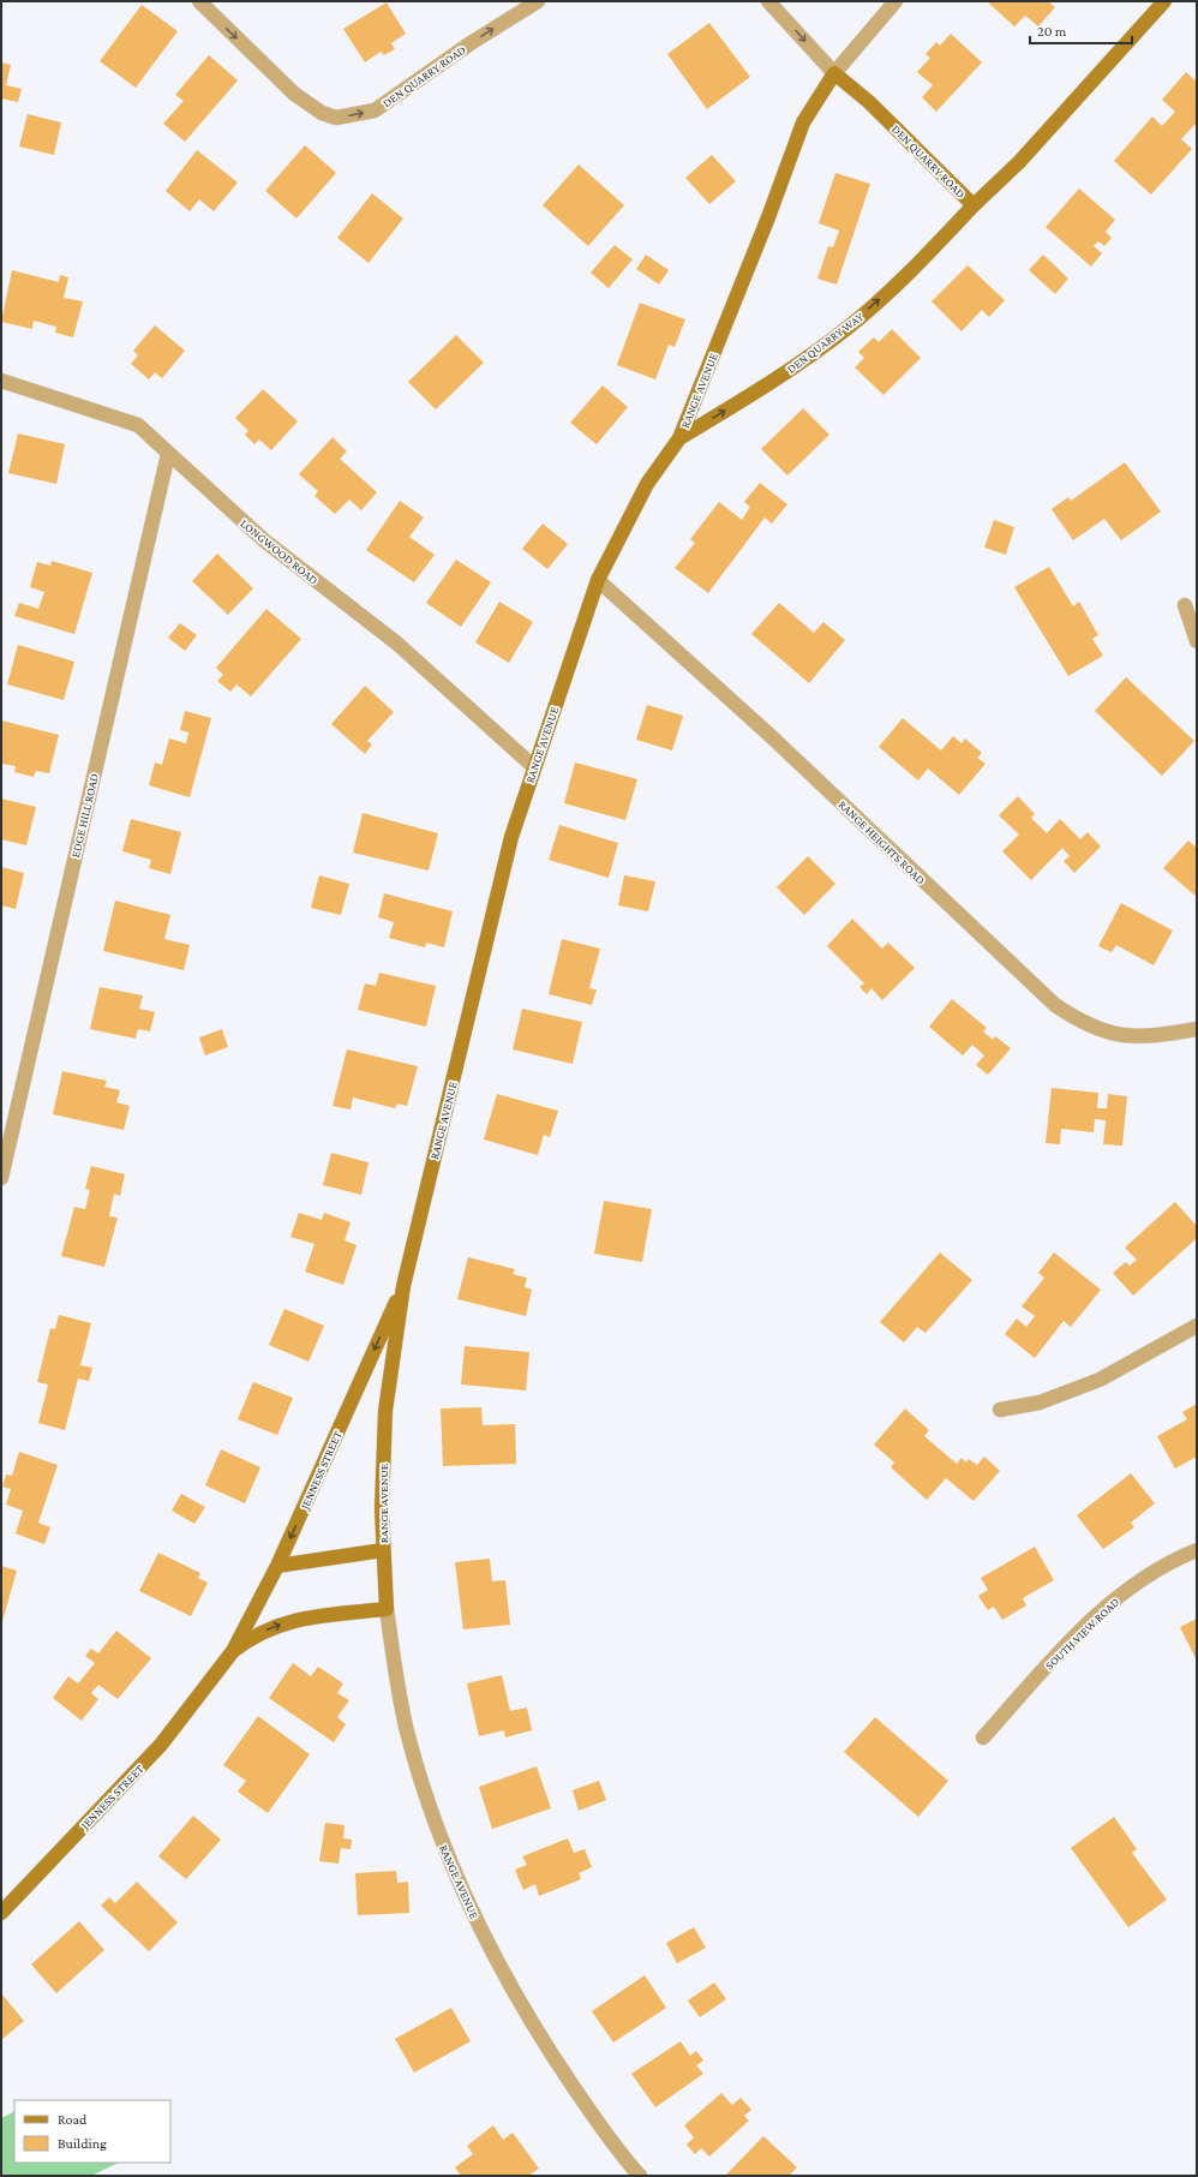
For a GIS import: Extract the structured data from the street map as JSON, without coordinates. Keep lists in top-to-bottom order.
{
  "streets": {
    "street": [
      "DEN QUARRY ROAD",
      "DEN QUARRY WAY",
      "RANGE AVENUE",
      "LONGWOOD ROAD",
      "EDGE HILL ROAD",
      "RANGE HEIGHTS ROAD",
      "JENNESS STREET",
      "SOUTH VIEW ROAD"
    ]
  },
  "crossings": [
    ["DEN QUARRY ROAD", "DEN QUARRY WAY"],
    ["DEN QUARRY ROAD", "RANGE AVENUE"],
    ["DEN QUARRY WAY", "RANGE AVENUE"],
    ["RANGE AVENUE", "LONGWOOD ROAD"],
    ["RANGE AVENUE", "RANGE HEIGHTS ROAD"],
    ["RANGE AVENUE", "JENNESS STREET"],
    ["LONGWOOD ROAD", "EDGE HILL ROAD"]
  ],
  "one_way": ["DEN QUARRY WAY"],
  "legend": ["Road", "Building"],
  "scale_bar": "20 m"
}
